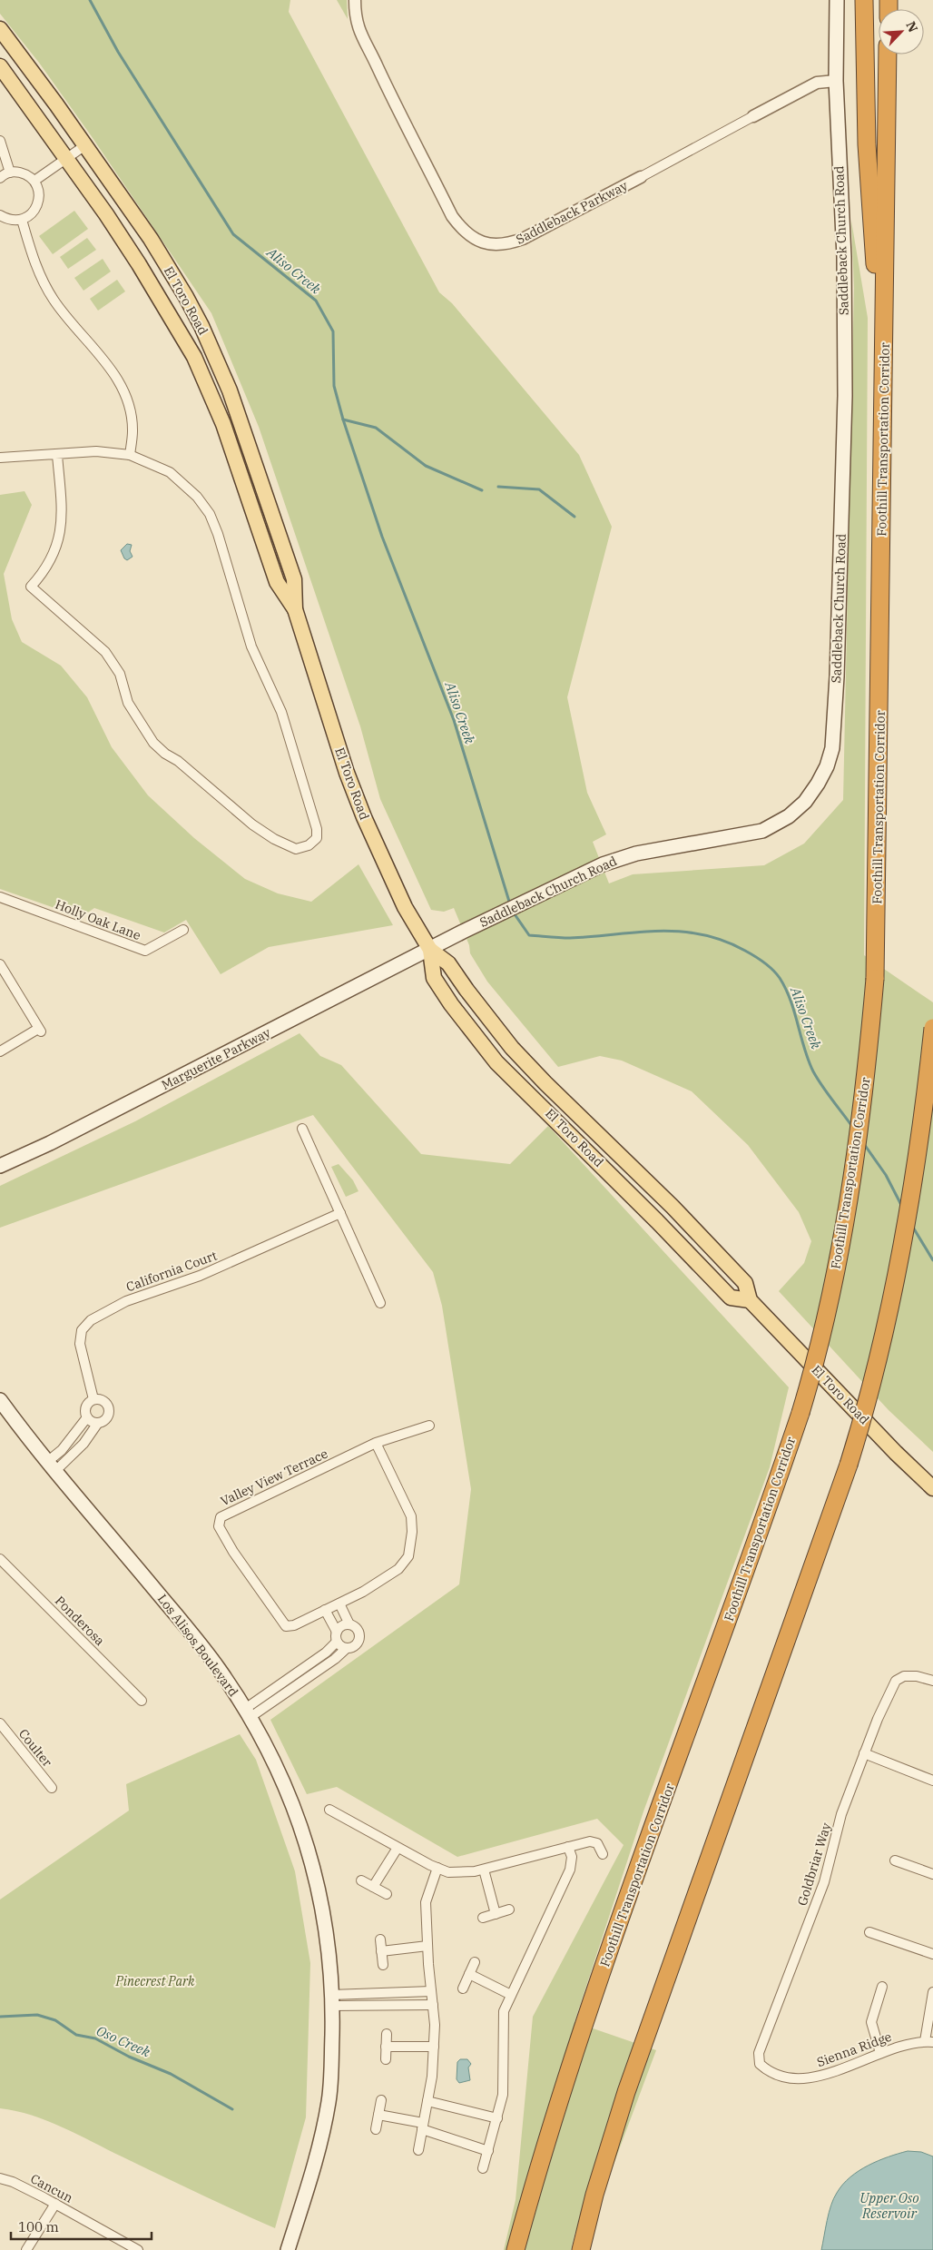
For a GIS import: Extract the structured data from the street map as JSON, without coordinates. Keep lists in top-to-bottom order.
{
  "streets": {
    "highway": ["Foothill Transportation Corridor"],
    "main road": [
      "Saddleback Church Road",
      "El Toro Road",
      "Marguerite Parkway",
      "Los Alisos Boulevard"
    ],
    "street": [
      "Saddleback Parkway",
      "Holly Oak Lane",
      "California Court",
      "Valley View Terrace",
      "Ponderosa",
      "Coulter",
      "Goldbriar Way",
      "Sienna Ridge",
      "Cancun"
    ]
  },
  "crossings": [
    ["Saddleback Parkway", "Saddleback Church Road"],
    ["Saddleback Church Road", "El Toro Road"],
    ["Saddleback Church Road", "Marguerite Parkway"],
    ["El Toro Road", "Marguerite Parkway"],
    ["California Court", "Los Alisos Boulevard"],
    ["Goldbriar Way", "Sienna Ridge"]
  ],
  "water": ["Aliso Creek", "Oso Creek", "Upper Oso Reservoir"],
  "parks": ["Pinecrest Park"],
  "scale_bar": "100 m",
  "north": "top right"
}
